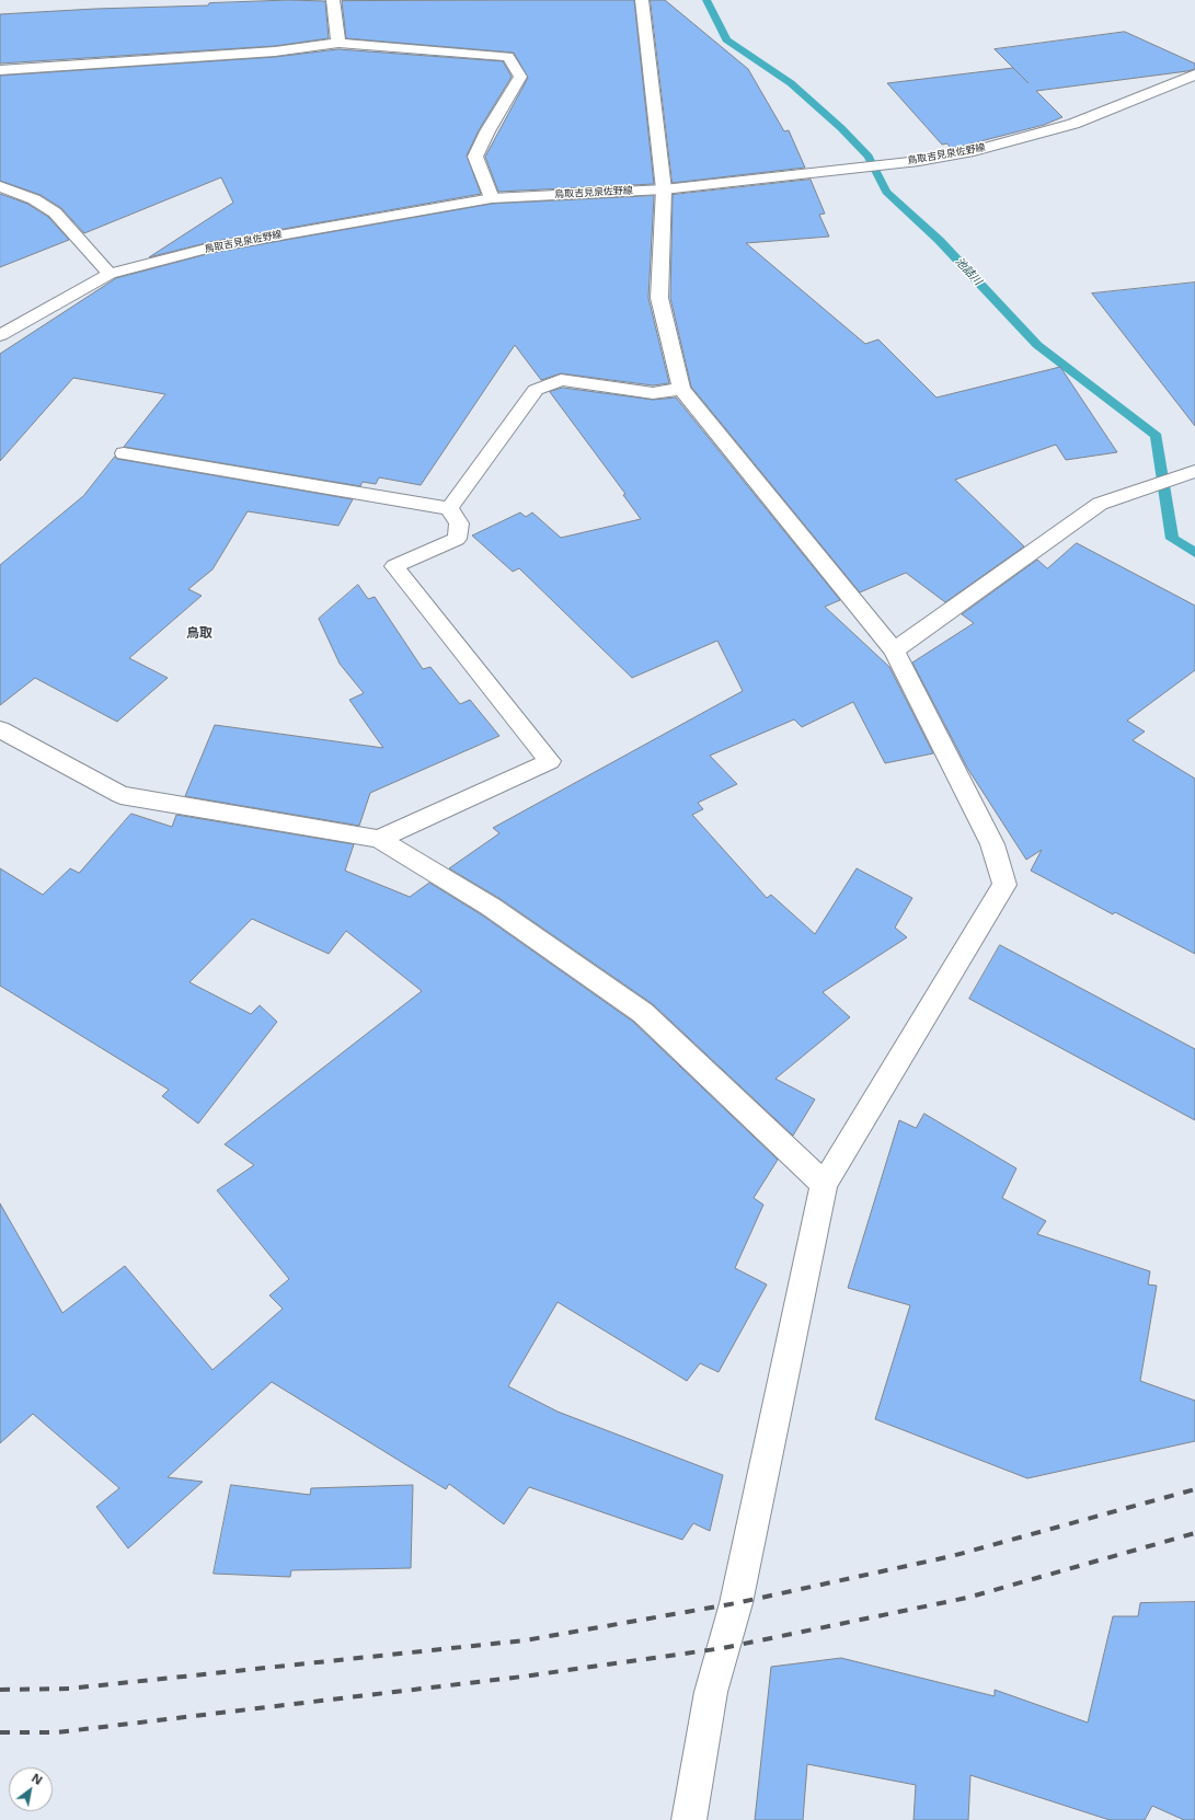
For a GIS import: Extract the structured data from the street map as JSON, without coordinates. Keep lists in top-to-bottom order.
{
  "streets": {
    "street": ["鳥取吉見泉佐野線"]
  },
  "districts": ["鳥取"],
  "water": ["池詰川"],
  "north": "top right"
}
